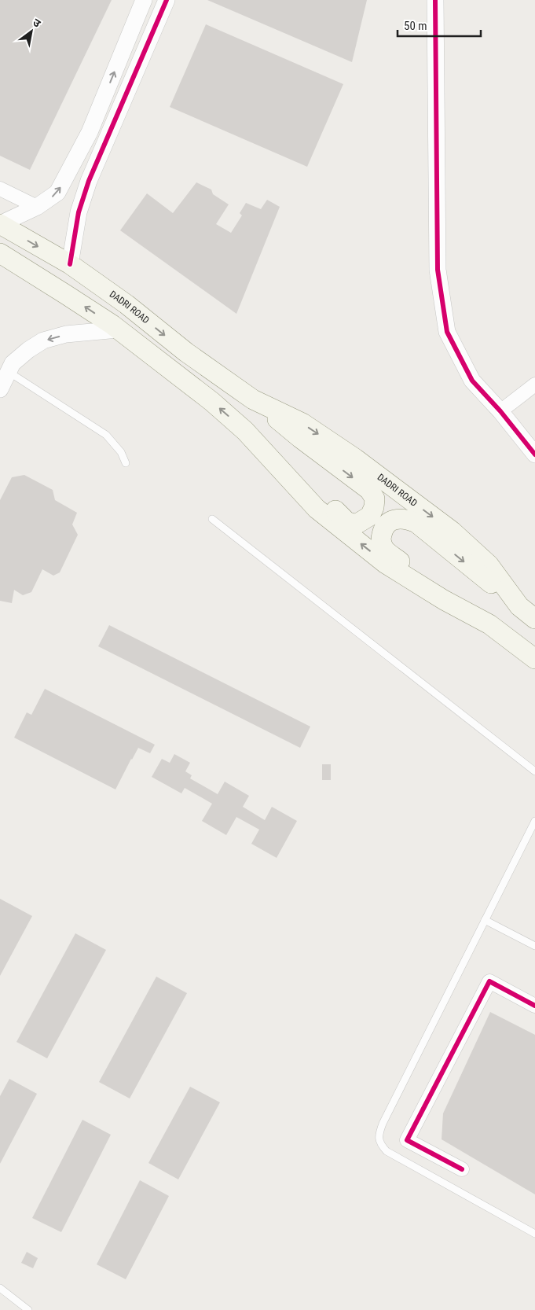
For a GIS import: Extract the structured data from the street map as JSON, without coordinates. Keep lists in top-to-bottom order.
{
  "streets": {
    "main road": ["DADRI ROAD"]
  },
  "scale_bar": "50 m",
  "north": "top right"
}
